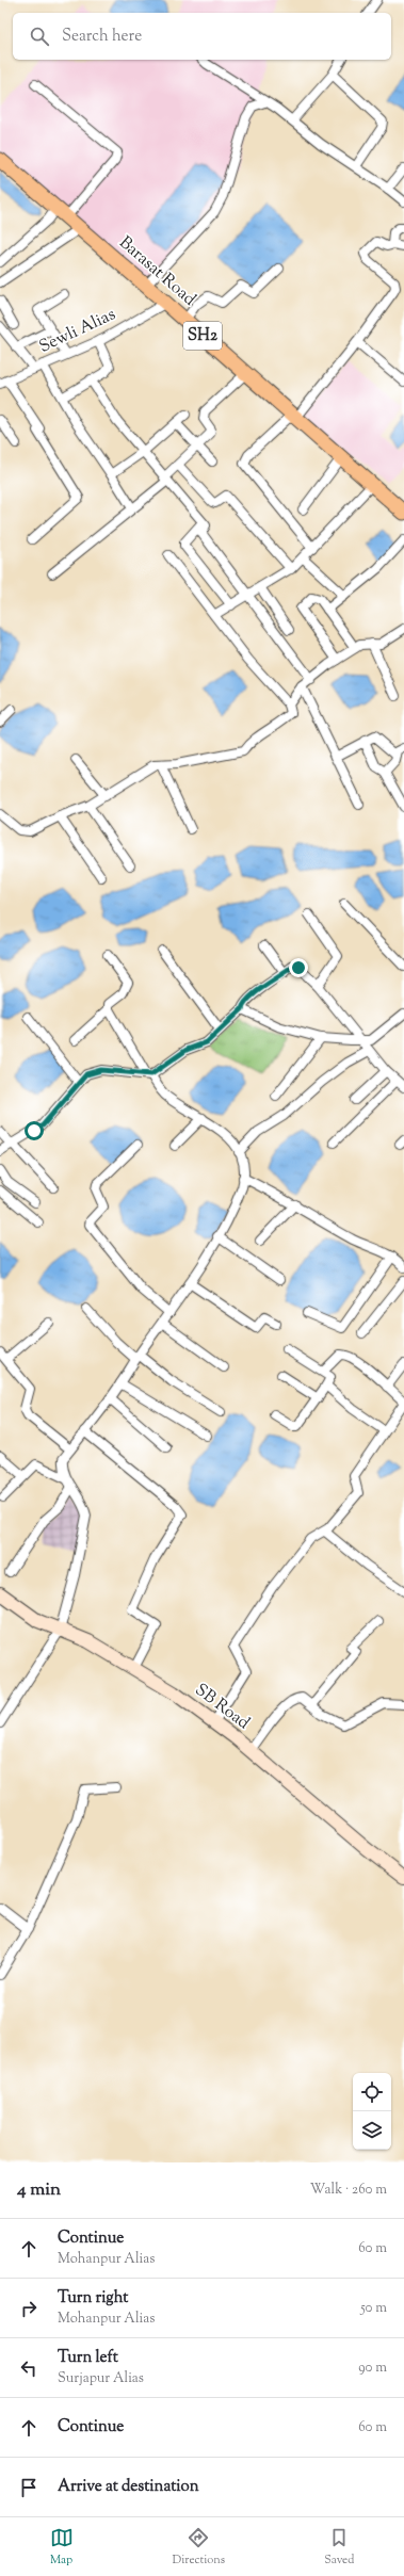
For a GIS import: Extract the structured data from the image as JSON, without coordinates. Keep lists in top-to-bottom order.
{
  "streets": {
    "main road": ["Barasat Road", "SH2"],
    "street": ["Sewli Alias", "SB Road"]
  },
  "crossings": [
    ["Barasat Road", "Sewli Alias"]
  ],
  "page": {
    "search": "Search here",
    "heading": ["4 min", "Walk · 260 m"],
    "list": [
      ["Continue", "Mohanpur Alias", "60 m"],
      ["Turn right", "Mohanpur Alias", "50 m"],
      ["Turn left", "Surjapur Alias", "90 m"],
      ["Continue", "60 m"],
      "Arrive at destination"
    ],
    "nav": ["Map", "Directions", "Saved"]
  }
}
